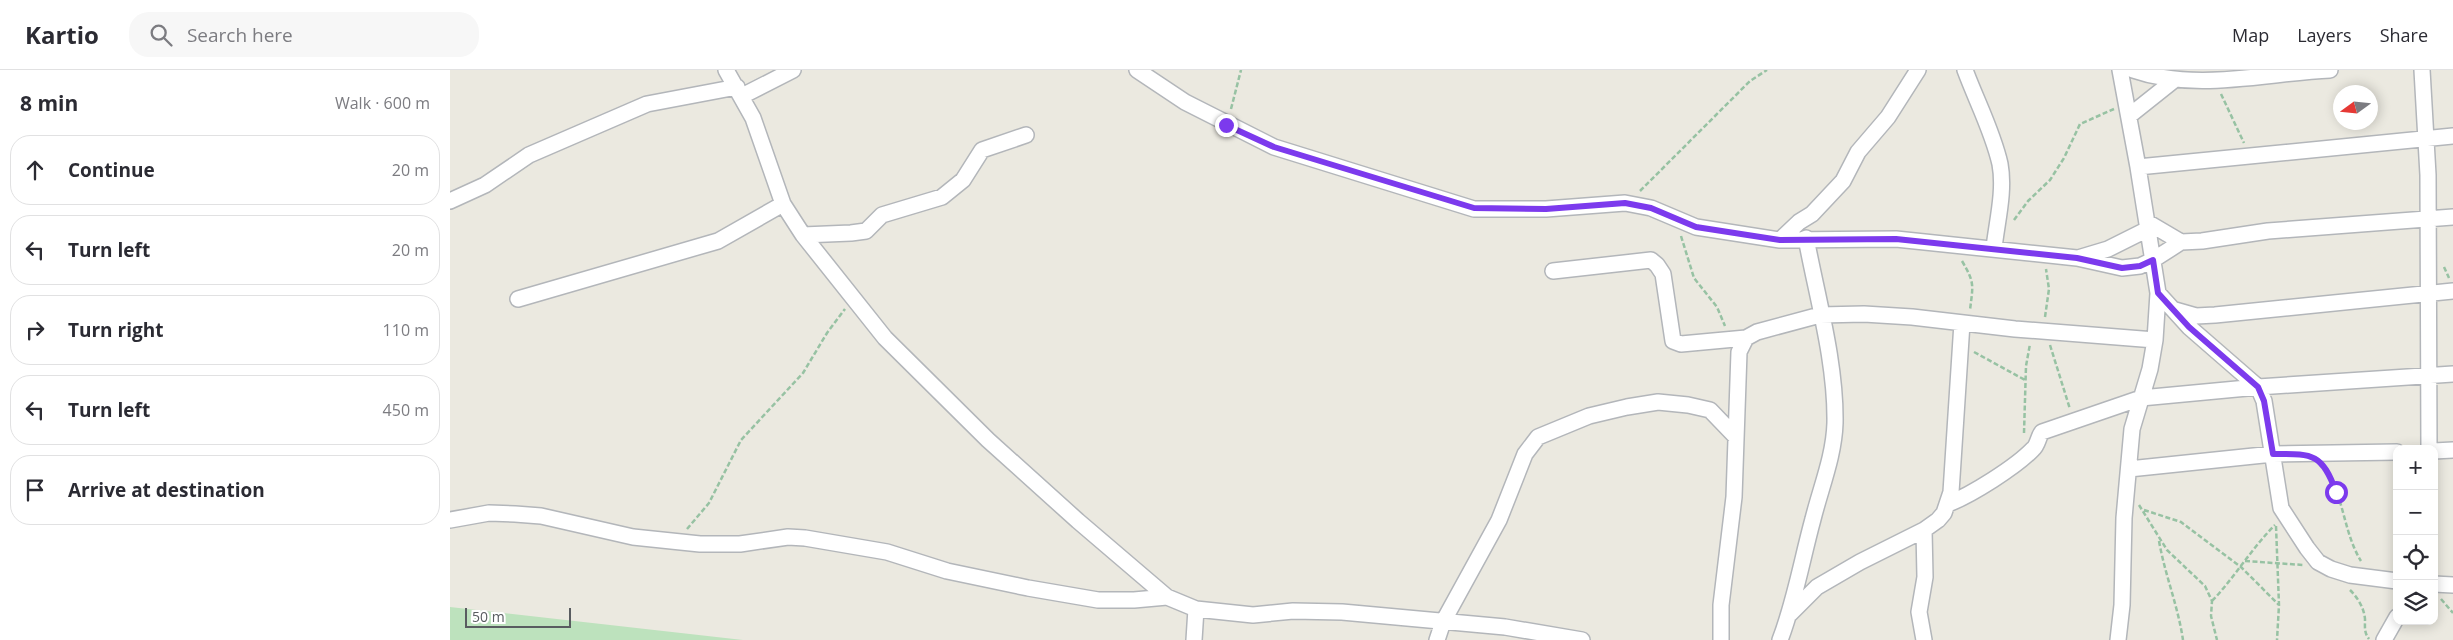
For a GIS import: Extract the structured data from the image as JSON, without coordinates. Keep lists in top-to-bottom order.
{
  "scale_bar": "50 m",
  "north": "left",
  "page": {
    "header": "Kartio",
    "search": "Search here",
    "nav": ["Map", "Layers", "Share"],
    "heading": ["8 min", "Walk · 600 m"],
    "list": [
      ["Continue", "20 m"],
      ["Turn left", "20 m"],
      ["Turn right", "110 m"],
      ["Turn left", "450 m"],
      "Arrive at destination"
    ],
    "map_buttons": ["+", "−"],
    "scale": "50 m"
  }
}
